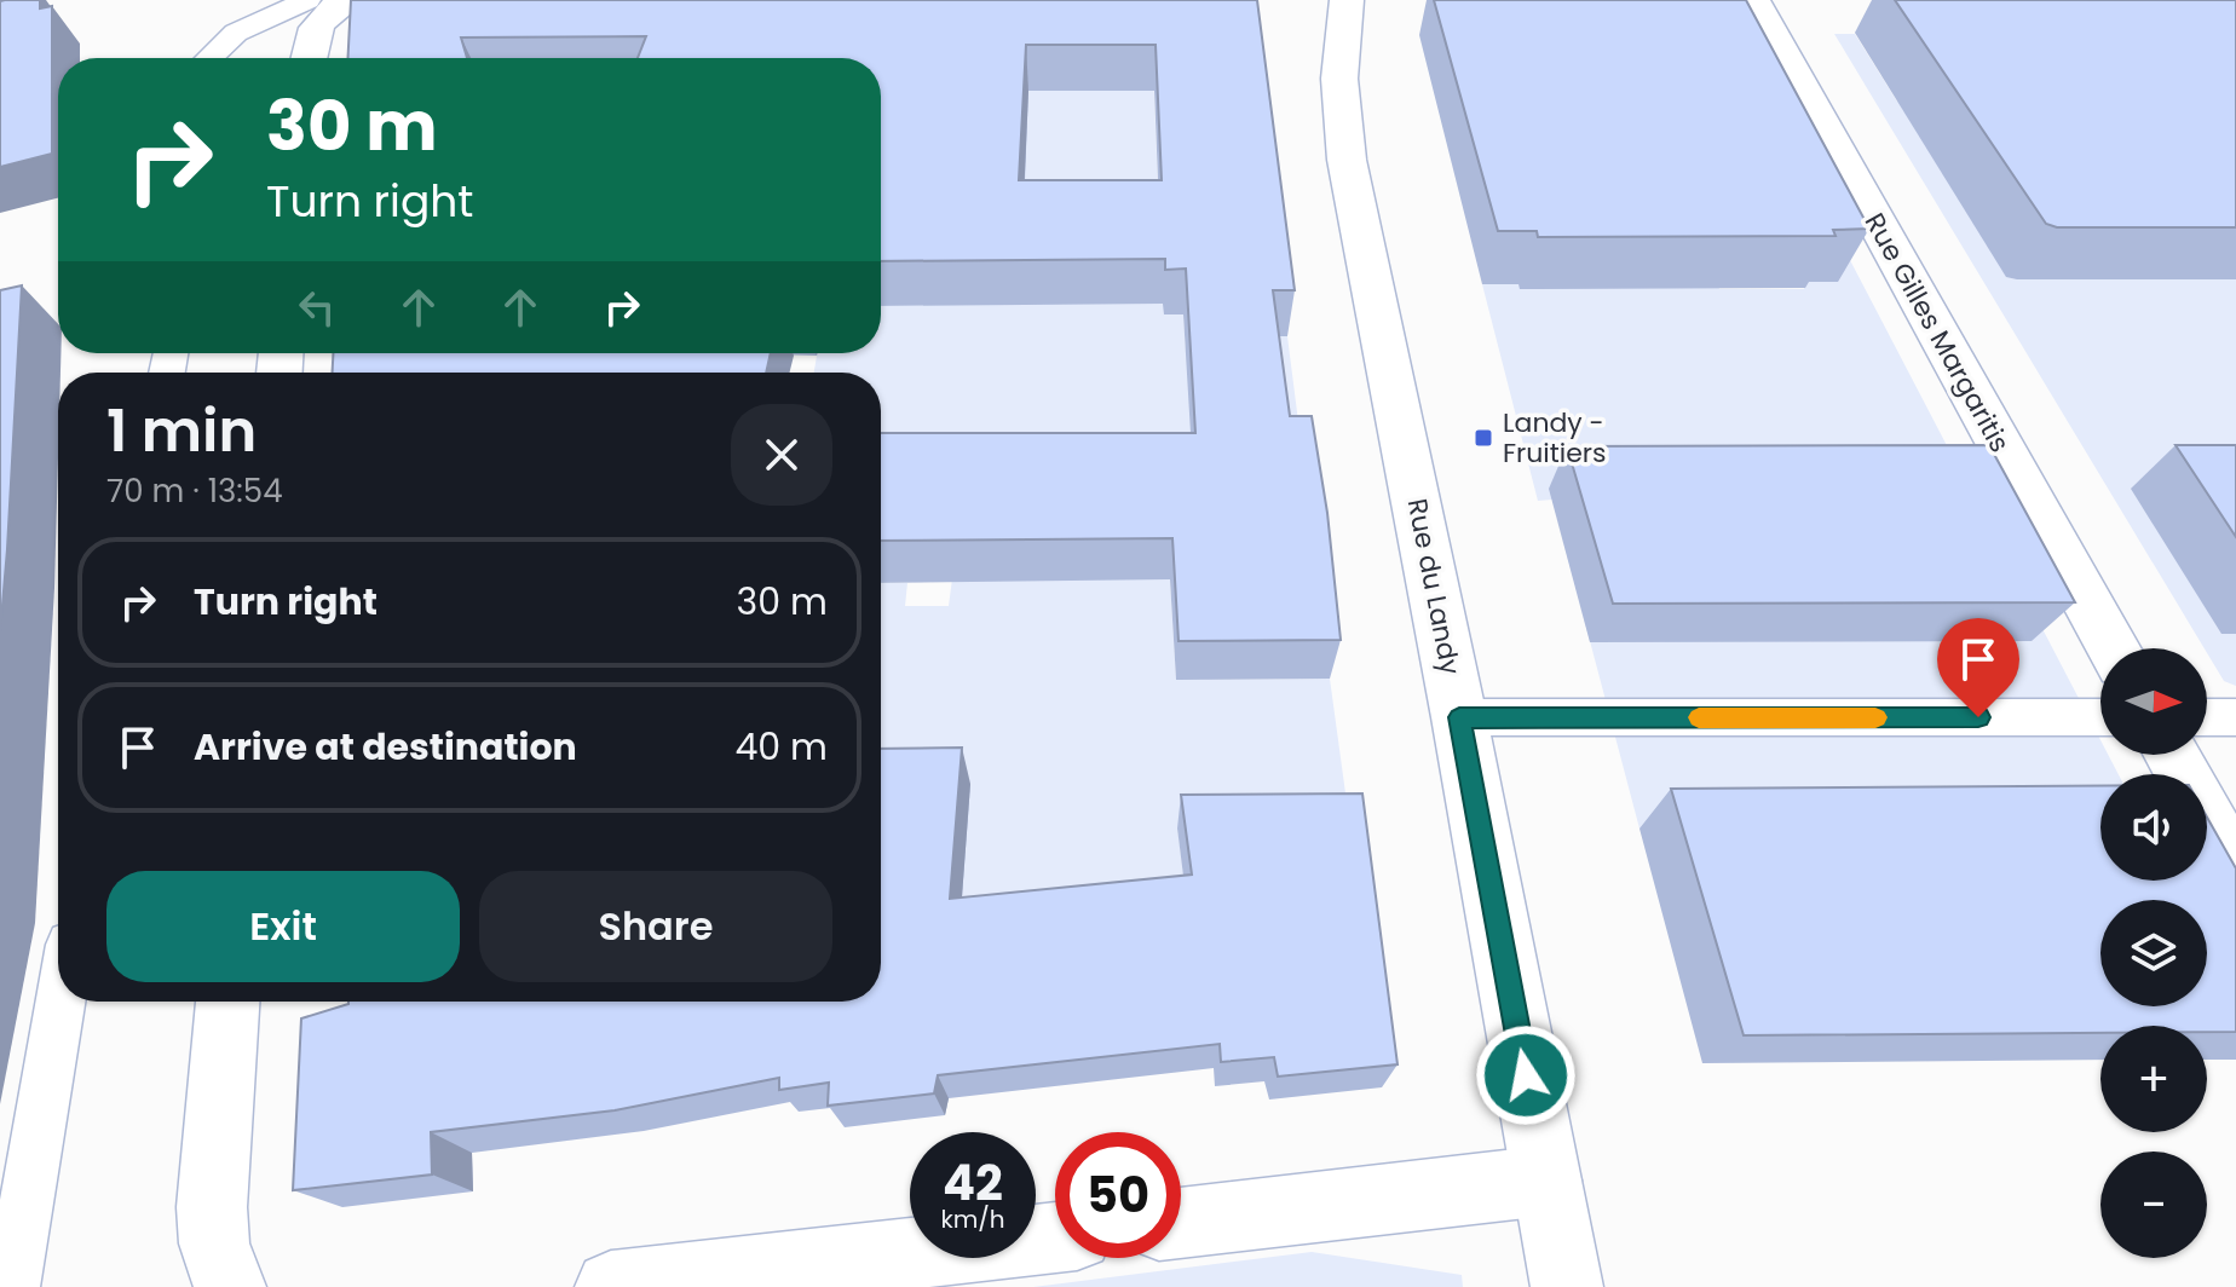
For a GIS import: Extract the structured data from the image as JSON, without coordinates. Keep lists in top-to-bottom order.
{
  "streets": {
    "street": ["Rue Gilles Margaritis", "Rue du Landy"]
  },
  "places": {
    "transit": ["Landy - Fruitiers"]
  },
  "north": "right",
  "page": {
    "turn": ["30 m", "Turn right"],
    "heading": ["1 min", "70 m · 13:54"],
    "list": [
      {
        "name": "Turn right",
        "value": "30 m"
      },
      {
        "name": "Arrive at destination",
        "value": "40 m"
      }
    ],
    "map_buttons": ["+", "−"],
    "buttons": ["Exit", "Share"],
    "speed": "42 km/h",
    "limit": "50"
  }
}
